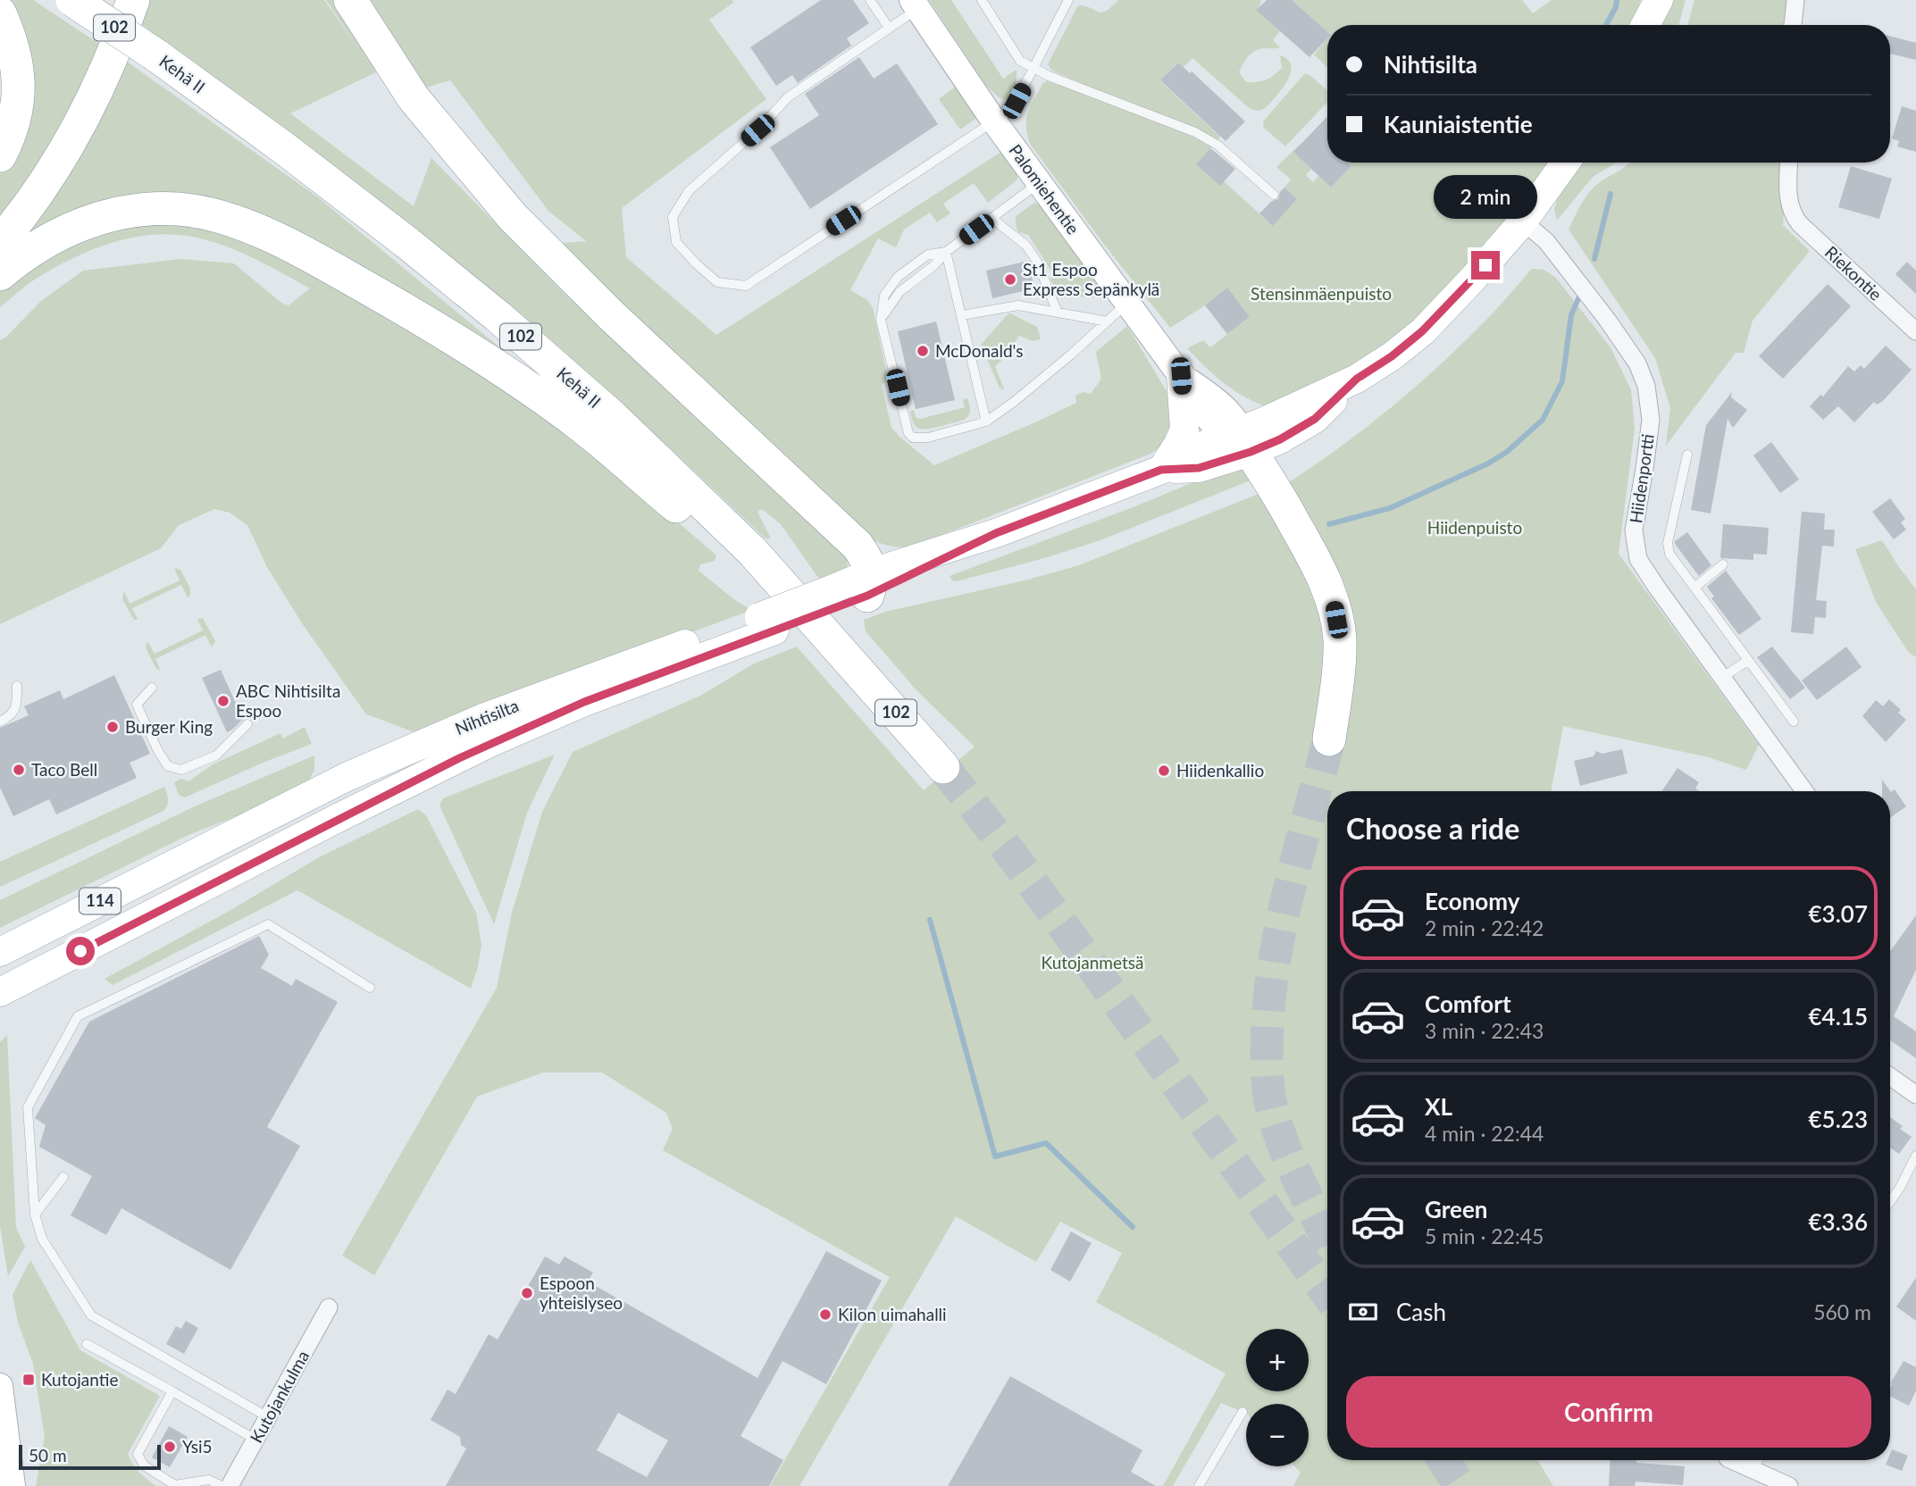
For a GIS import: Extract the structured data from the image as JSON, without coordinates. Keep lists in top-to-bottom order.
{
  "streets": {
    "highway": ["102", "Kehä II"],
    "main road": ["Nihtisilta", "114"],
    "street": [
      "Palomiehentie",
      "Riekontie",
      "Hiidenportti",
      "Kutojankulma"
    ]
  },
  "crossings": [
    ["Palomiehentie", "Nihtisilta"],
    ["Palomiehentie", "114"],
    ["Hiidenportti", "114"],
    ["Nihtisilta", "114"]
  ],
  "parks": ["Stensinmäenpuisto", "Hiidenpuisto", "Kutojanmetsä"],
  "places": {
    "other": [
      "St1 Espoo Express Sepänkylä",
      "McDonald's",
      "ABC Nihtisilta Espoo",
      "Burger King",
      "Taco Bell",
      "Hiidenkallio",
      "Espoon yhteislyseo",
      "Kilon uimahalli",
      "Ysi5"
    ],
    "transit": ["Kutojantie"]
  },
  "scale_bar": "50 m",
  "page": {
    "banner": ["Nihtisilta", "Kauniaistentie"],
    "bubble": "2 min",
    "heading": "Choose a ride",
    "list": [
      {
        "name": "Economy",
        "note": "2 min · 22:42",
        "value": "€3.07"
      },
      {
        "name": "Comfort",
        "note": "3 min · 22:43",
        "value": "€4.15"
      },
      {
        "name": "XL",
        "note": "4 min · 22:44",
        "value": "€5.23"
      },
      {
        "name": "Green",
        "note": "5 min · 22:45",
        "value": "€3.36"
      }
    ],
    "pay": ["Cash", "560 m"],
    "map_buttons": ["+", "−"],
    "buttons": "Confirm",
    "scale": "50 m"
  }
}
